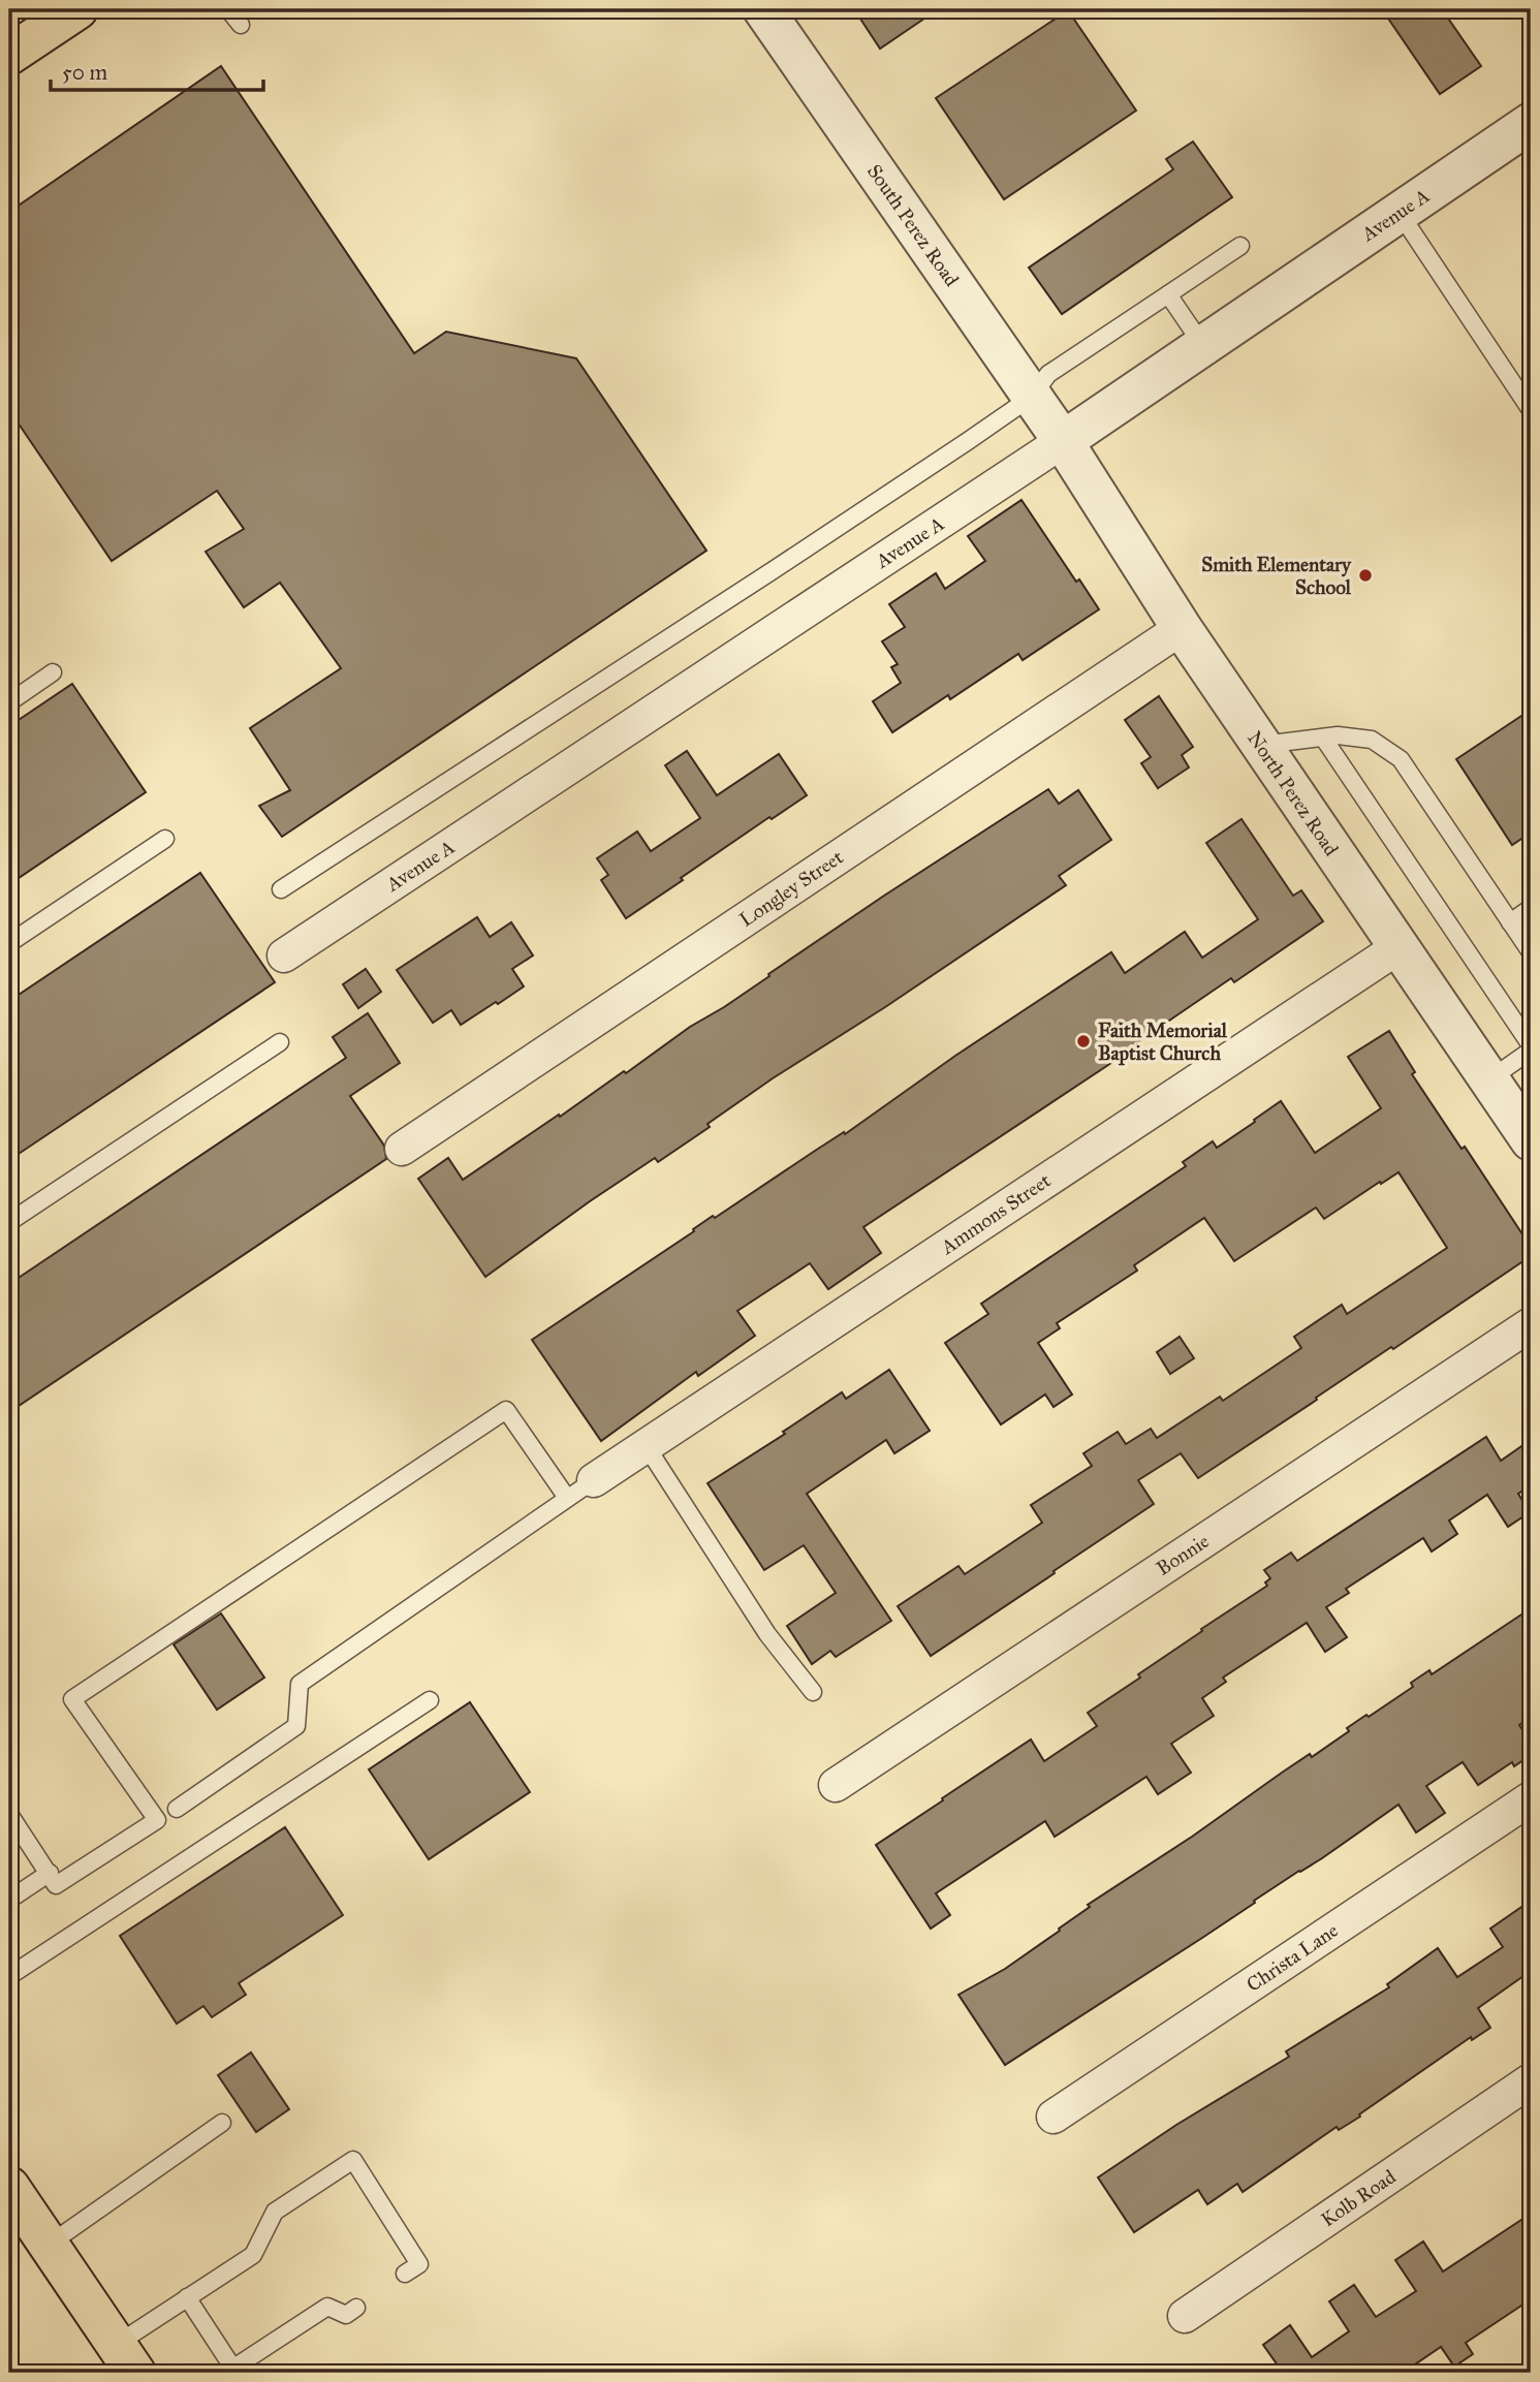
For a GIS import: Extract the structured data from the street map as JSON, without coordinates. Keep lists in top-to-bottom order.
{
  "streets": {
    "street": [
      "Avenue A",
      "South Perez Road",
      "North Perez Road",
      "Longley Street",
      "Ammons Street",
      "Bonnie",
      "Christa Lane",
      "Kolb Road"
    ]
  },
  "crossings": [
    ["Avenue A", "South Perez Road"],
    ["Avenue A", "North Perez Road"],
    ["South Perez Road", "North Perez Road"],
    ["North Perez Road", "Longley Street"],
    ["North Perez Road", "Ammons Street"]
  ],
  "places": ["Smith Elementary School", "Faith Memorial Baptist Church"],
  "scale_bar": "50 m"
}
